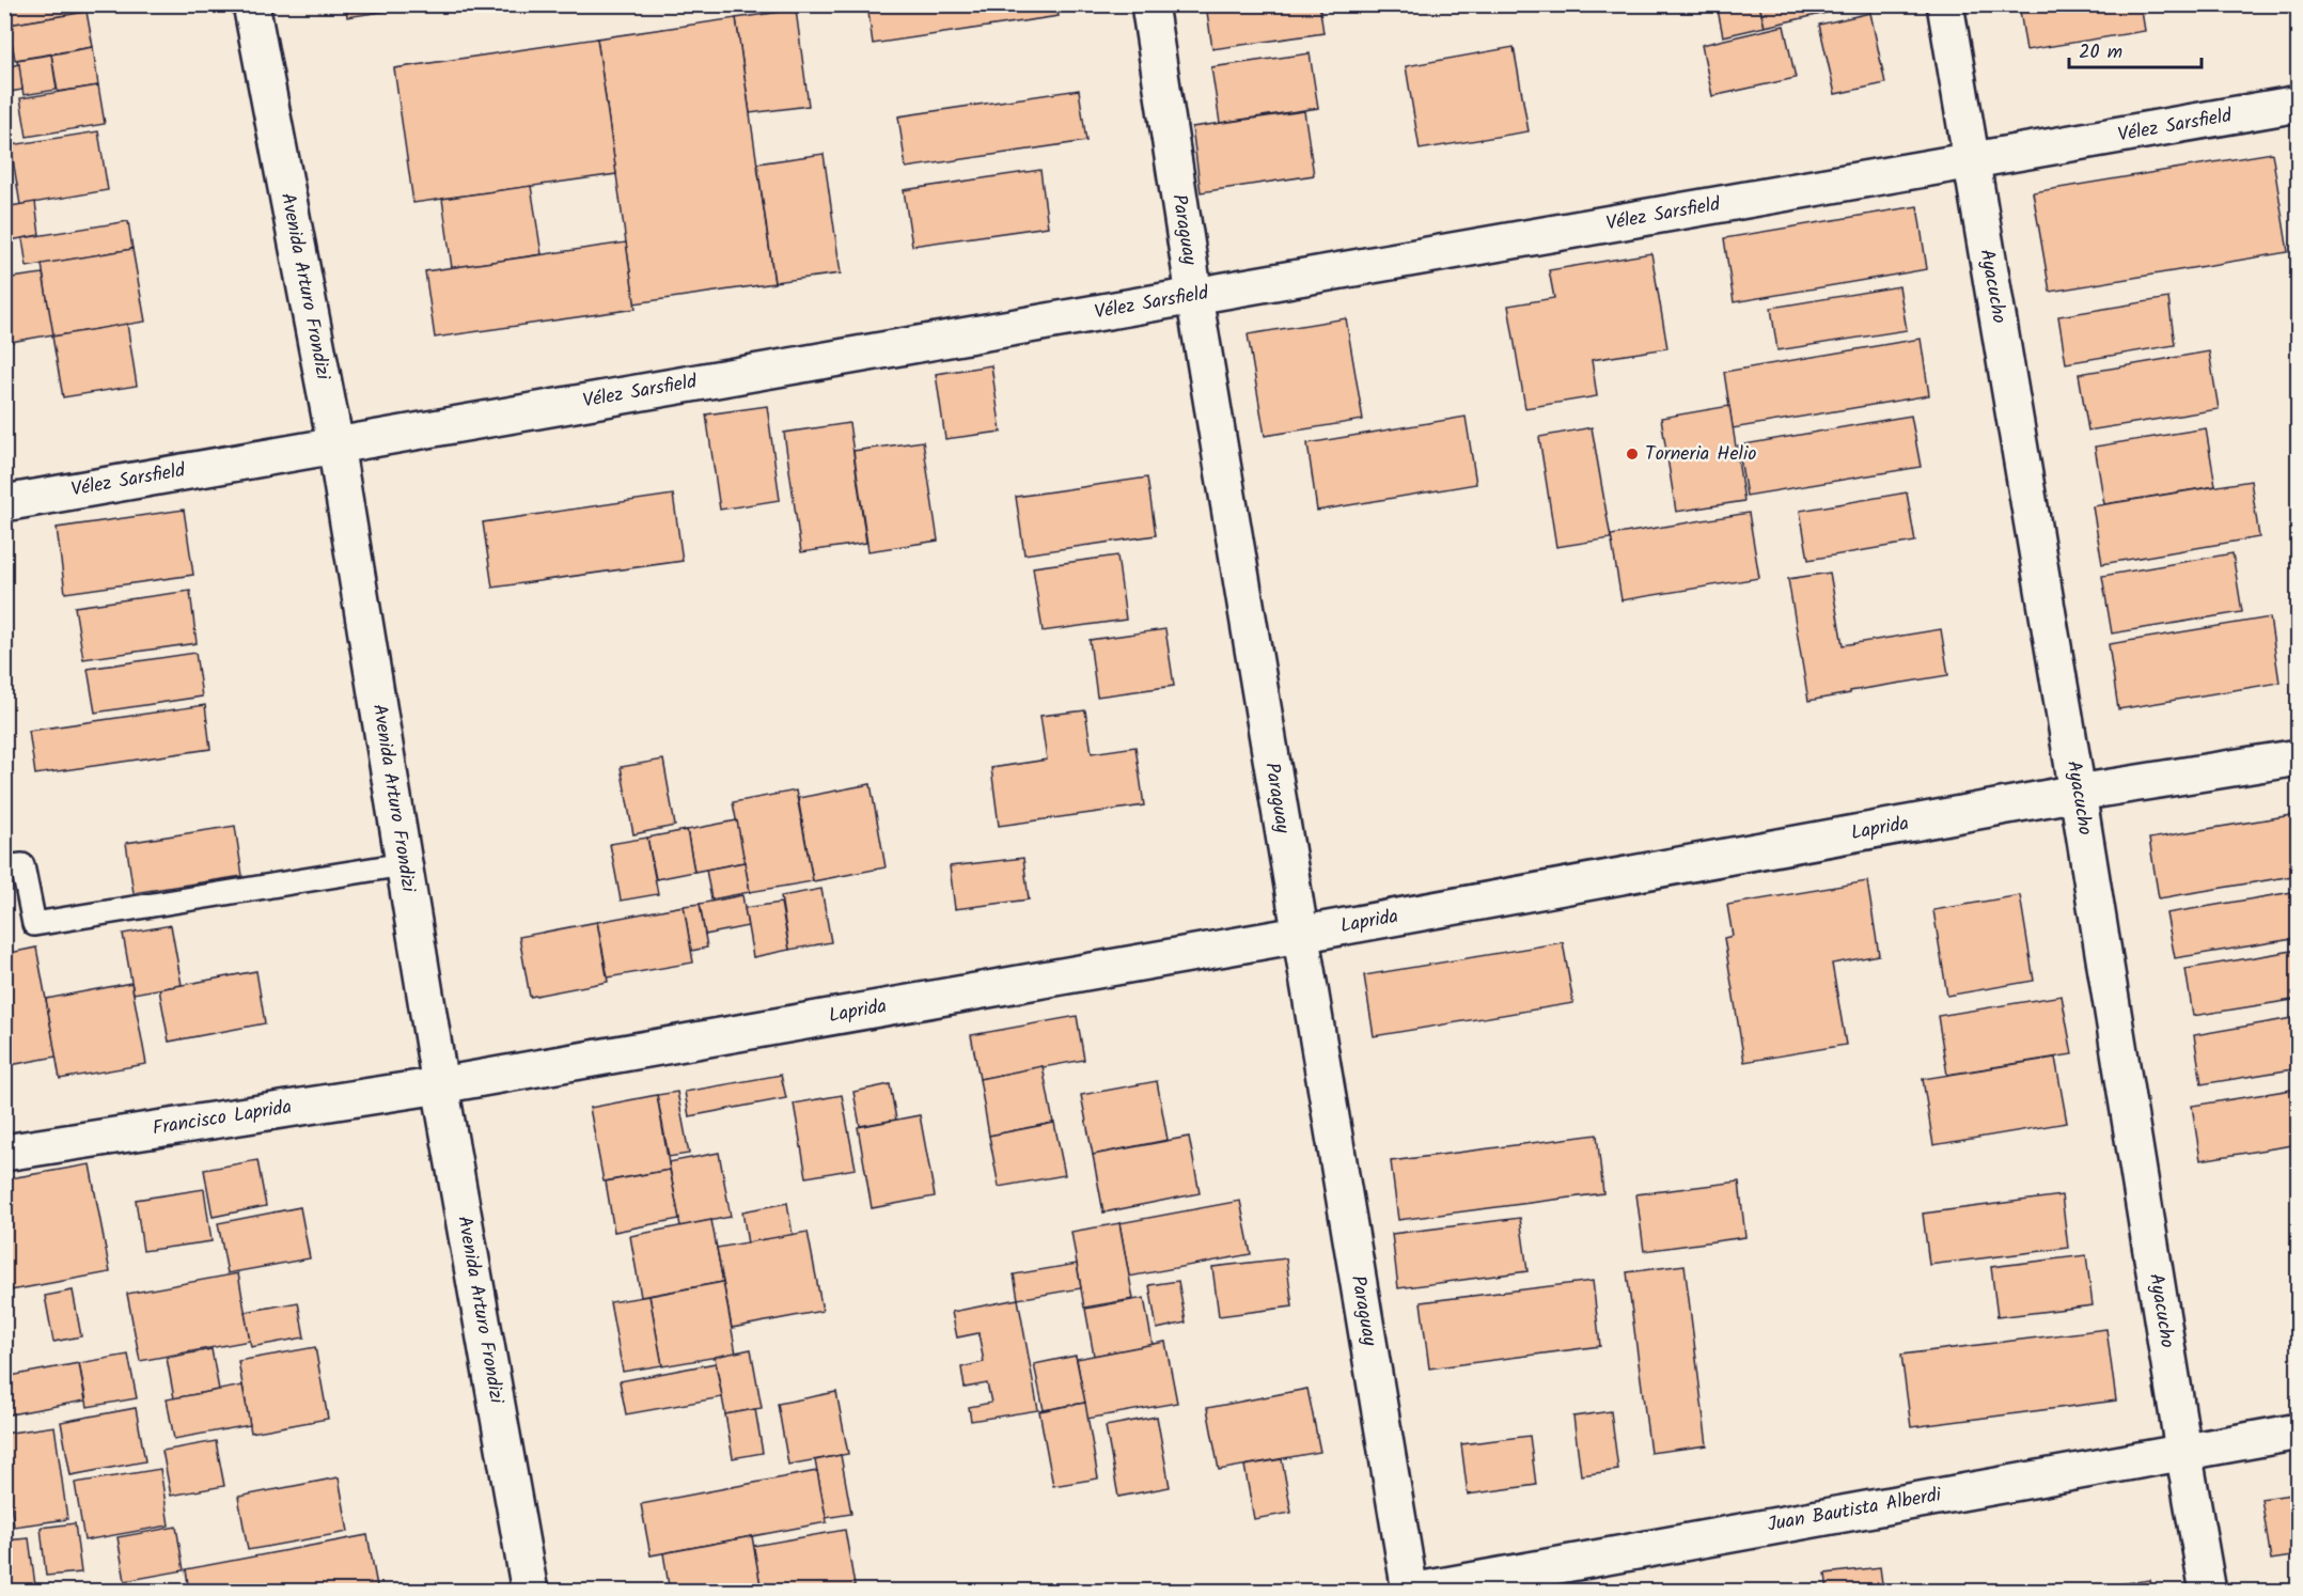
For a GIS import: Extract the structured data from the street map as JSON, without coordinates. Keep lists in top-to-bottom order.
{
  "streets": {
    "street": [
      "Vélez Sarsfield",
      "Paraguay",
      "Avenida Arturo Frondizi",
      "Ayacucho",
      "Laprida",
      "Francisco Laprida",
      "Juan Bautista Alberdi"
    ]
  },
  "crossings": [
    ["Vélez Sarsfield", "Paraguay"],
    ["Vélez Sarsfield", "Avenida Arturo Frondizi"],
    ["Vélez Sarsfield", "Ayacucho"],
    ["Paraguay", "Laprida"],
    ["Paraguay", "Juan Bautista Alberdi"],
    ["Avenida Arturo Frondizi", "Laprida"],
    ["Avenida Arturo Frondizi", "Francisco Laprida"],
    ["Ayacucho", "Laprida"],
    ["Ayacucho", "Juan Bautista Alberdi"],
    ["Laprida", "Francisco Laprida"]
  ],
  "places": ["Torneria Helio"],
  "scale_bar": "20 m"
}
